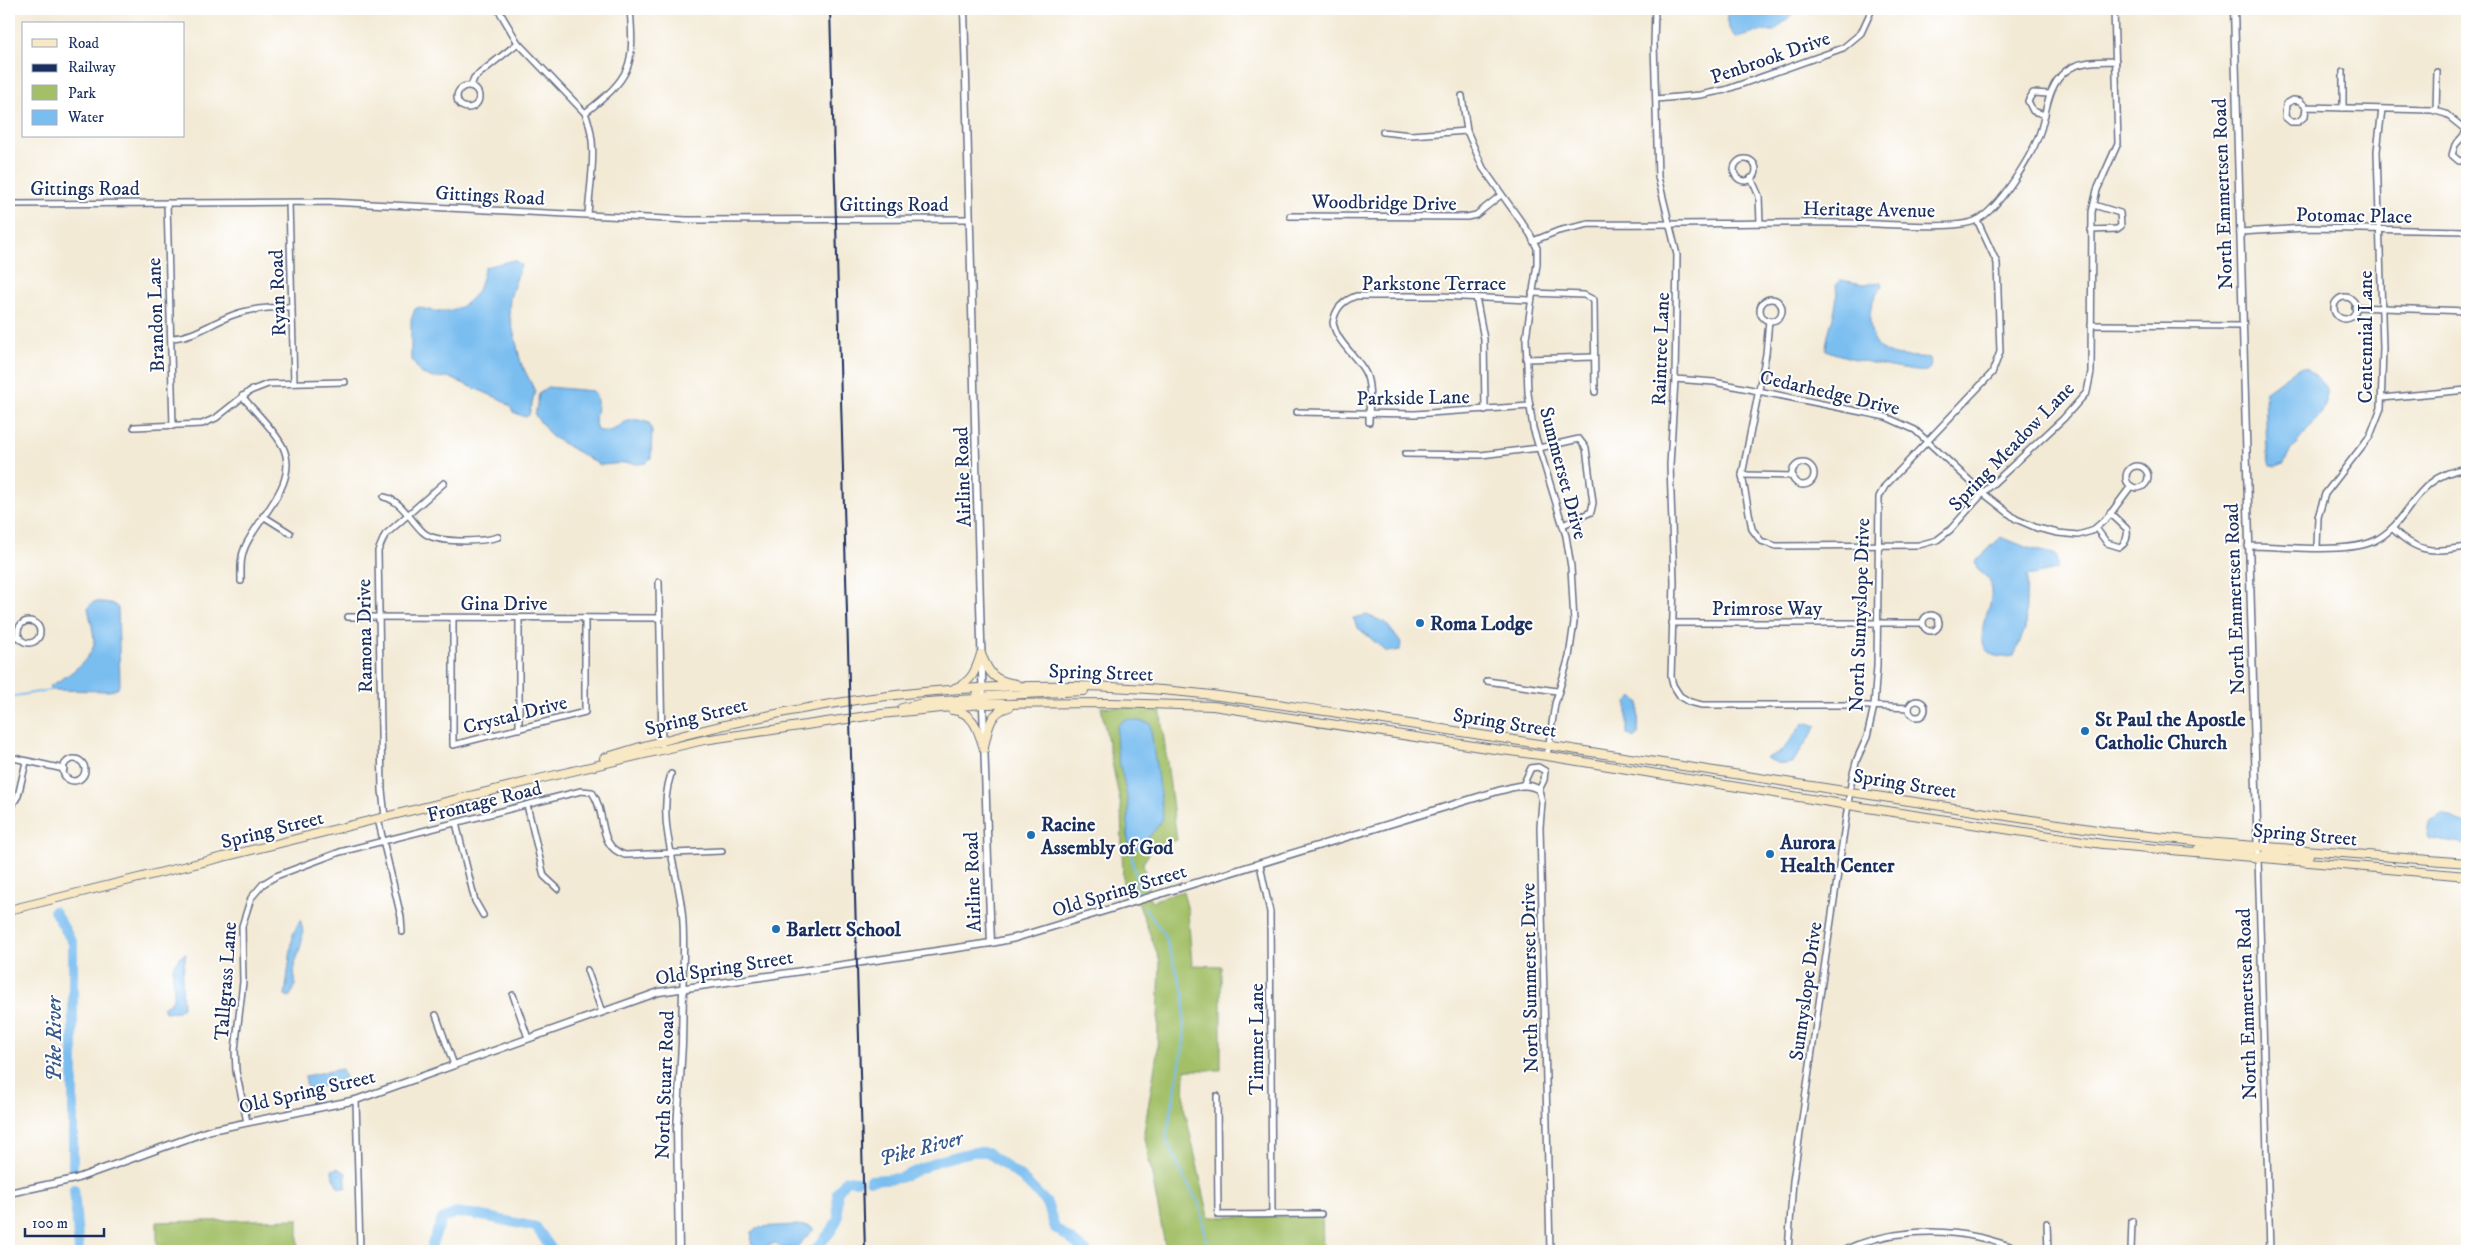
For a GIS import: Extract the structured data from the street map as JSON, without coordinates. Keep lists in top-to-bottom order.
{
  "streets": {
    "main road": ["Spring Street"],
    "street": [
      "Penbrook Drive",
      "Gittings Road",
      "North Emmertsen Road",
      "Woodbridge Drive",
      "Heritage Avenue",
      "Potomac Place",
      "Parkstone Terrace",
      "Ryan Road",
      "Brandon Lane",
      "Centennial Lane",
      "Raintree Lane",
      "Cedarhedge Drive",
      "Parkside Lane",
      "Spring Meadow Lane",
      "Summerset Drive",
      "Airline Road",
      "Gina Drive",
      "Primrose Way",
      "North Sunnyslope Drive",
      "Ramona Drive",
      "Crystal Drive",
      "Frontage Road",
      "Old Spring Street",
      "North Summerset Drive",
      "Tallgrass Lane",
      "Sunnyslope Drive",
      "Timmer Lane",
      "North Stuart Road"
    ]
  },
  "crossings": [
    ["Penbrook Drive", "Raintree Lane"],
    ["Gittings Road", "Ryan Road"],
    ["Gittings Road", "Brandon Lane"],
    ["Gittings Road", "Airline Road"],
    ["North Emmertsen Road", "Potomac Place"],
    ["North Emmertsen Road", "Spring Street"],
    ["Woodbridge Drive", "Summerset Drive"],
    ["Heritage Avenue", "Raintree Lane"],
    ["Heritage Avenue", "Summerset Drive"],
    ["Potomac Place", "Centennial Lane"],
    ["Parkstone Terrace", "Parkside Lane"],
    ["Parkstone Terrace", "Summerset Drive"],
    ["Raintree Lane", "Cedarhedge Drive"],
    ["Raintree Lane", "Primrose Way"],
    ["Raintree Lane", "North Sunnyslope Drive"],
    ["Cedarhedge Drive", "Spring Meadow Lane"],
    ["Cedarhedge Drive", "North Sunnyslope Drive"],
    ["Parkside Lane", "Summerset Drive"],
    ["Spring Meadow Lane", "North Sunnyslope Drive"],
    ["Summerset Drive", "Spring Street"],
    ["Airline Road", "Spring Street"],
    ["Airline Road", "Old Spring Street"],
    ["Gina Drive", "Ramona Drive"],
    ["Gina Drive", "Crystal Drive"],
    ["Primrose Way", "North Sunnyslope Drive"],
    ["North Sunnyslope Drive", "Spring Street"],
    ["North Sunnyslope Drive", "Sunnyslope Drive"],
    ["Ramona Drive", "Spring Street"],
    ["Ramona Drive", "Frontage Road"],
    ["Ramona Drive", "Tallgrass Lane"],
    ["Spring Street", "Sunnyslope Drive"],
    ["Frontage Road", "Tallgrass Lane"],
    ["Frontage Road", "North Stuart Road"],
    ["Old Spring Street", "North Summerset Drive"],
    ["Old Spring Street", "Tallgrass Lane"],
    ["Old Spring Street", "Timmer Lane"],
    ["Old Spring Street", "North Stuart Road"]
  ],
  "water": ["Pike River"],
  "places": [
    "Roma Lodge",
    "St Paul the Apostle Catholic Church",
    "Racine Assembly of God",
    "Aurora Health Center",
    "Barlett School"
  ],
  "legend": [
    "Road",
    "Railway",
    "Park",
    "Water"
  ],
  "scale_bar": "100 m"
}
